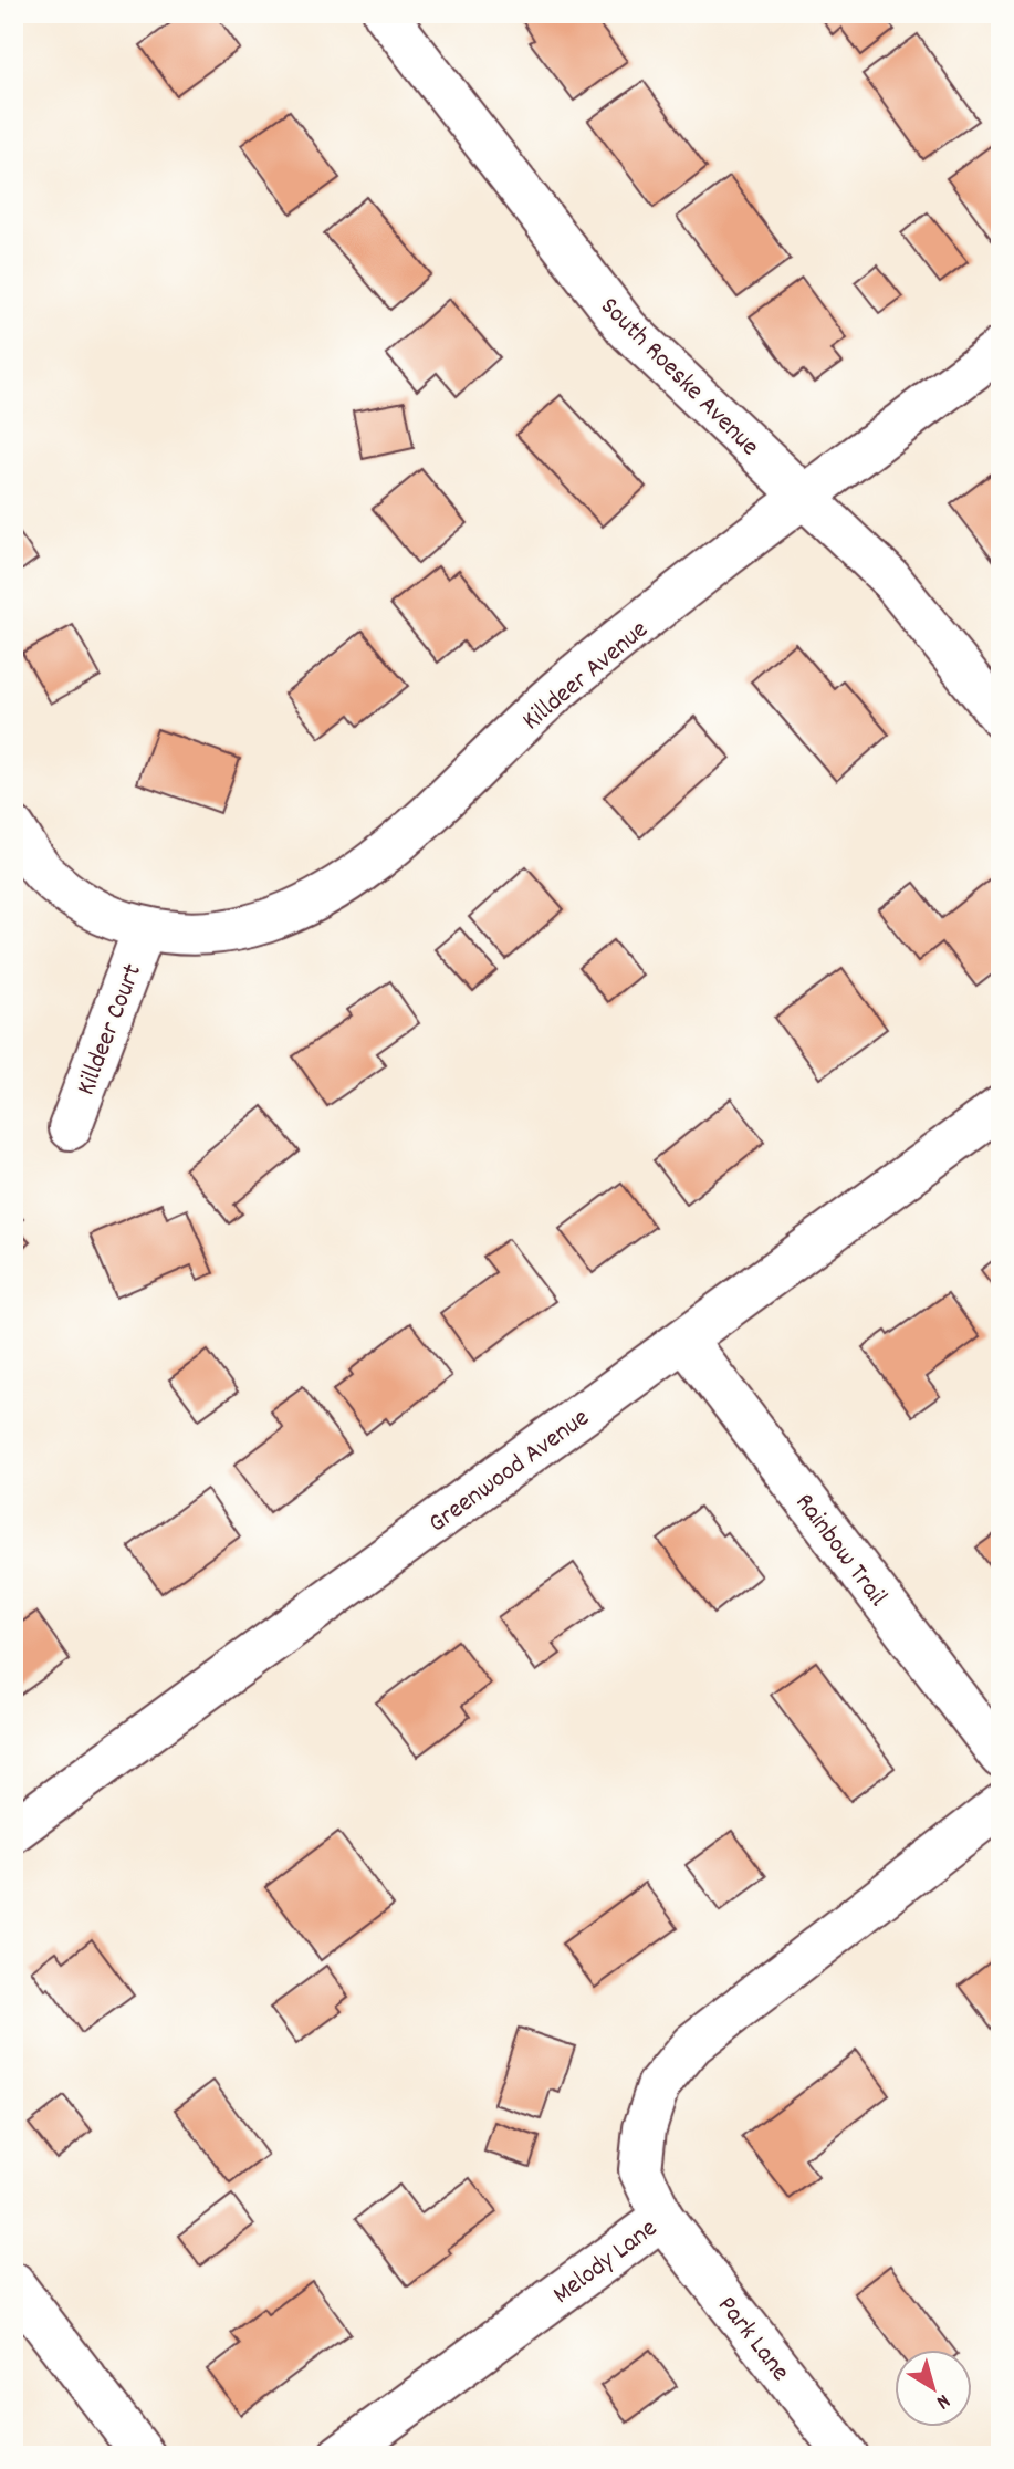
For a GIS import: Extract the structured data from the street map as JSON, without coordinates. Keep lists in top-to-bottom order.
{
  "streets": {
    "street": [
      "South Roeske Avenue",
      "Killdeer Avenue",
      "Killdeer Court",
      "Greenwood Avenue",
      "Rainbow Trail",
      "Melody Lane",
      "Park Lane"
    ]
  },
  "crossings": [
    ["South Roeske Avenue", "Killdeer Avenue"],
    ["Killdeer Avenue", "Killdeer Court"],
    ["Greenwood Avenue", "Rainbow Trail"],
    ["Melody Lane", "Park Lane"]
  ],
  "north": "bottom right"
}
